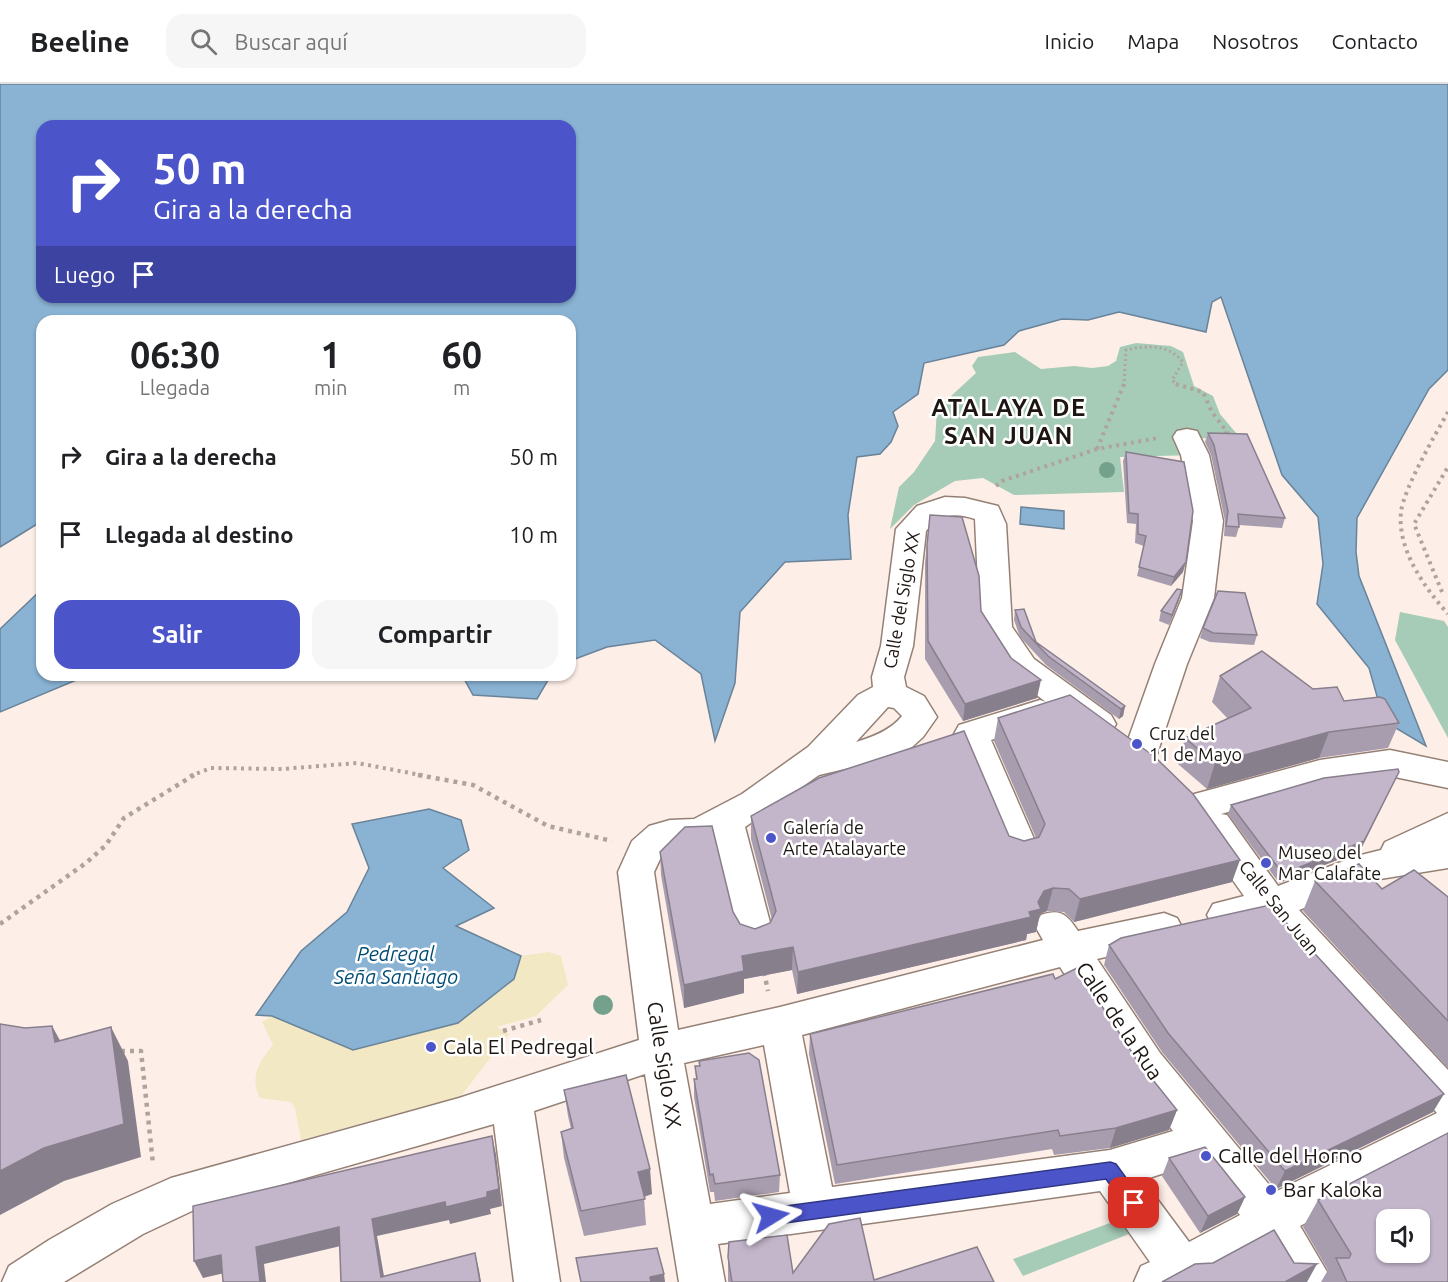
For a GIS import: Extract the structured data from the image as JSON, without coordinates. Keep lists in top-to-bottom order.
{
  "streets": {
    "street": [
      "Calle del Siglo XX",
      "Calle San Juan",
      "Calle de la Rua",
      "Calle Siglo XX"
    ]
  },
  "crossings": [
    ["Calle del Siglo XX", "Calle San Juan"],
    ["Calle del Siglo XX", "Calle Siglo XX"]
  ],
  "districts": ["ATALAYA DE SAN JUAN"],
  "water": ["Pedregal Seña Santiago"],
  "places": [
    "Cruz del 11 de Mayo",
    "Galería de Arte Atalayarte",
    "Museo del Mar Calafate",
    "Cala El Pedregal",
    "Calle del Horno",
    "Bar Kaloka"
  ],
  "page": {
    "header": "Beeline",
    "search": "Buscar aquí",
    "nav": [
      "Inicio",
      "Mapa",
      "Nosotros",
      "Contacto"
    ],
    "turn": ["50 m", "Gira a la derecha"],
    "then": "Luego",
    "eta": [
      "06:30",
      "Llegada",
      "1",
      "min",
      "60",
      "m"
    ],
    "list": [
      {
        "name": "Gira a la derecha",
        "value": "50 m"
      },
      {
        "name": "Llegada al destino",
        "value": "10 m"
      }
    ],
    "buttons": ["Salir", "Compartir"]
  }
}
